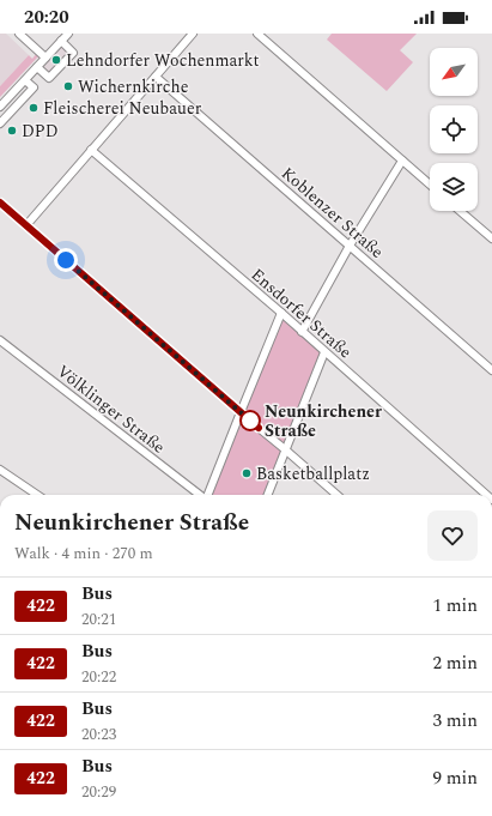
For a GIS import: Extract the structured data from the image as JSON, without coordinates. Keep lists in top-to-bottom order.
{
  "streets": {
    "street": ["Koblenzer Straße", "Ensdorfer Straße", "Völklinger Straße"]
  },
  "places": [
    "Lehndorfer Wochenmarkt",
    "Wichernkirche",
    "Fleischerei Neubauer",
    "DPD",
    "Neunkirchener Straße",
    "Basketballplatz"
  ],
  "lines": ["bus line 422"],
  "north": "bottom left",
  "page": {
    "status": "20:20",
    "heading": ["Neunkirchener Straße", "Walk · 4 min · 270 m"],
    "list": [
      {
        "mark": "422",
        "name": "Bus",
        "note": "20:21",
        "value": "1 min"
      },
      {
        "mark": "422",
        "name": "Bus",
        "note": "20:22",
        "value": "2 min"
      },
      {
        "mark": "422",
        "name": "Bus",
        "note": "20:23",
        "value": "3 min"
      },
      {
        "mark": "422",
        "name": "Bus",
        "note": "20:29",
        "value": "9 min"
      }
    ]
  }
}
